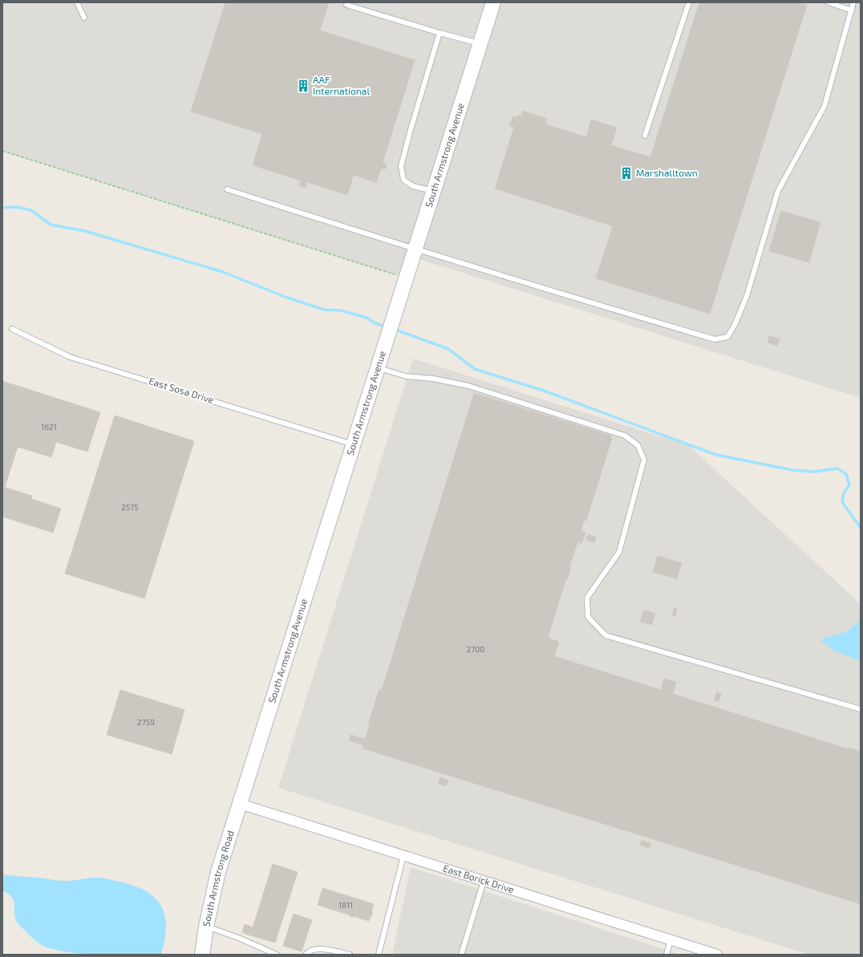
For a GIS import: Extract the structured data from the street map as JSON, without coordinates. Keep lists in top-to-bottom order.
{
  "streets": {
    "street": ["South Armstrong Avenue", "South Armstrong Road", "East Borick Drive"],
    "lane": ["East Sosa Drive"]
  },
  "crossings": [
    ["South Armstrong Avenue", "East Sosa Drive"],
    ["South Armstrong Avenue", "South Armstrong Road"],
    ["South Armstrong Avenue", "East Borick Drive"],
    ["South Armstrong Road", "East Borick Drive"]
  ],
  "places": {
    "building": ["AAF International", "Marshalltown"]
  },
  "house_numbers": [
    "1621",
    "2575",
    "2700",
    "2759",
    "1811"
  ]
}
